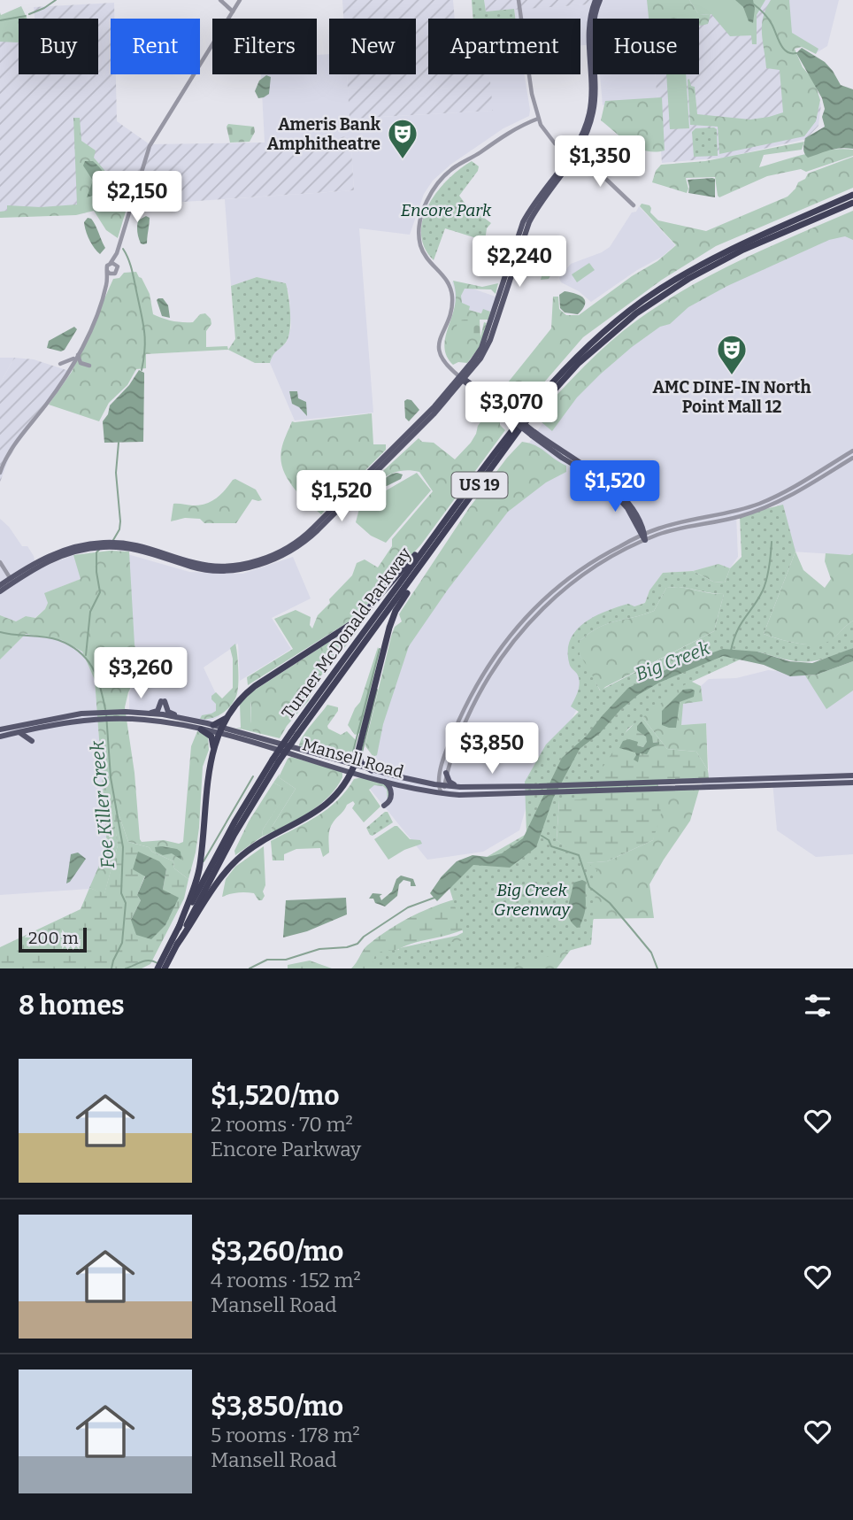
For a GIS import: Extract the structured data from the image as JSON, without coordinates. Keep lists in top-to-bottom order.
{
  "streets": {
    "highway": ["US 19", "Turner McDonald Parkway"],
    "main road": ["Mansell Road"]
  },
  "water": ["Big Creek", "Foe Killer Creek"],
  "parks": ["Encore Park", "Big Creek Greenway"],
  "places": {
    "theatre": ["Ameris Bank Amphitheatre", "AMC DINE-IN North Point Mall 12"]
  },
  "scale_bar": "200 m",
  "page": {
    "chip": [
      "Buy",
      "Rent",
      "Filters",
      "New",
      "Apartment",
      "House"
    ],
    "price": [
      "$1,350",
      "$2,150",
      "$2,240",
      "$3,070",
      "$1,520",
      "$1,520",
      "$3,260",
      "$3,850"
    ],
    "scale": "200 m",
    "heading": "8 homes",
    "list": [
      {
        "name": "$1,520/mo",
        "note": "2 rooms · 70 m² · Encore Parkway"
      },
      {
        "name": "$3,260/mo",
        "note": "4 rooms · 152 m² · Mansell Road"
      },
      {
        "name": "$3,850/mo",
        "note": "5 rooms · 178 m² · Mansell Road"
      }
    ]
  }
}
